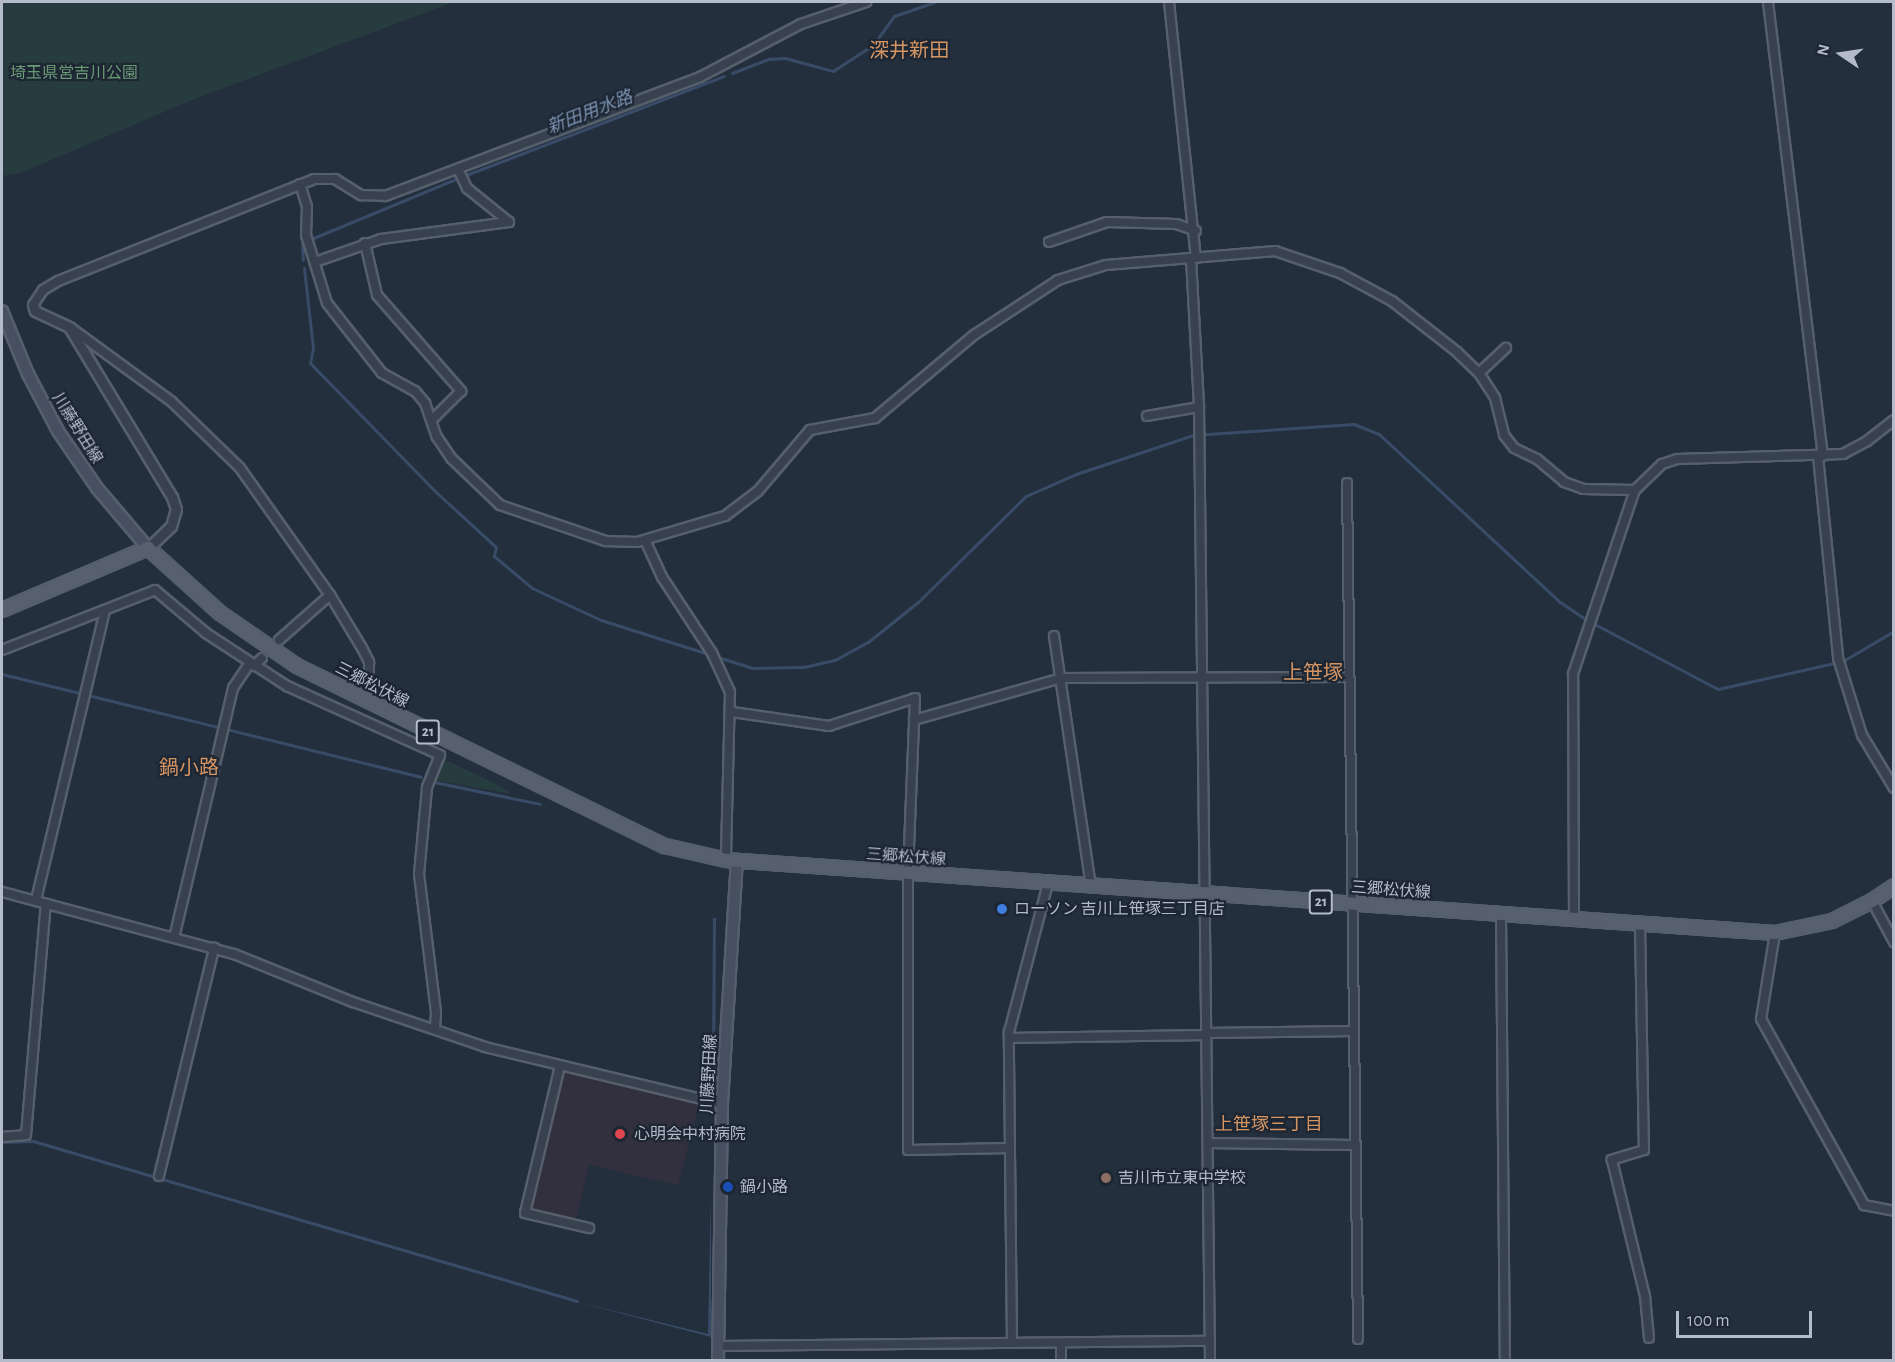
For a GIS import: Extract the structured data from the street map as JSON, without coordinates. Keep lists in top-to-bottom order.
{
  "streets": {
    "main road": ["川藤野田線", "三郷松伏線", "21"]
  },
  "crossings": [
    ["川藤野田線", "三郷松伏線"]
  ],
  "districts": [
    "深井新田",
    "上笹塚",
    "鍋小路",
    "上笹塚三丁目"
  ],
  "water": ["新田用水路"],
  "parks": ["埼玉県営吉川公園"],
  "places": [
    "ローソン 吉川上笹塚三丁目店",
    "心明会中村病院",
    "吉川市立東中学校",
    "鍋小路"
  ],
  "scale_bar": "100 m",
  "north": "left"
}
